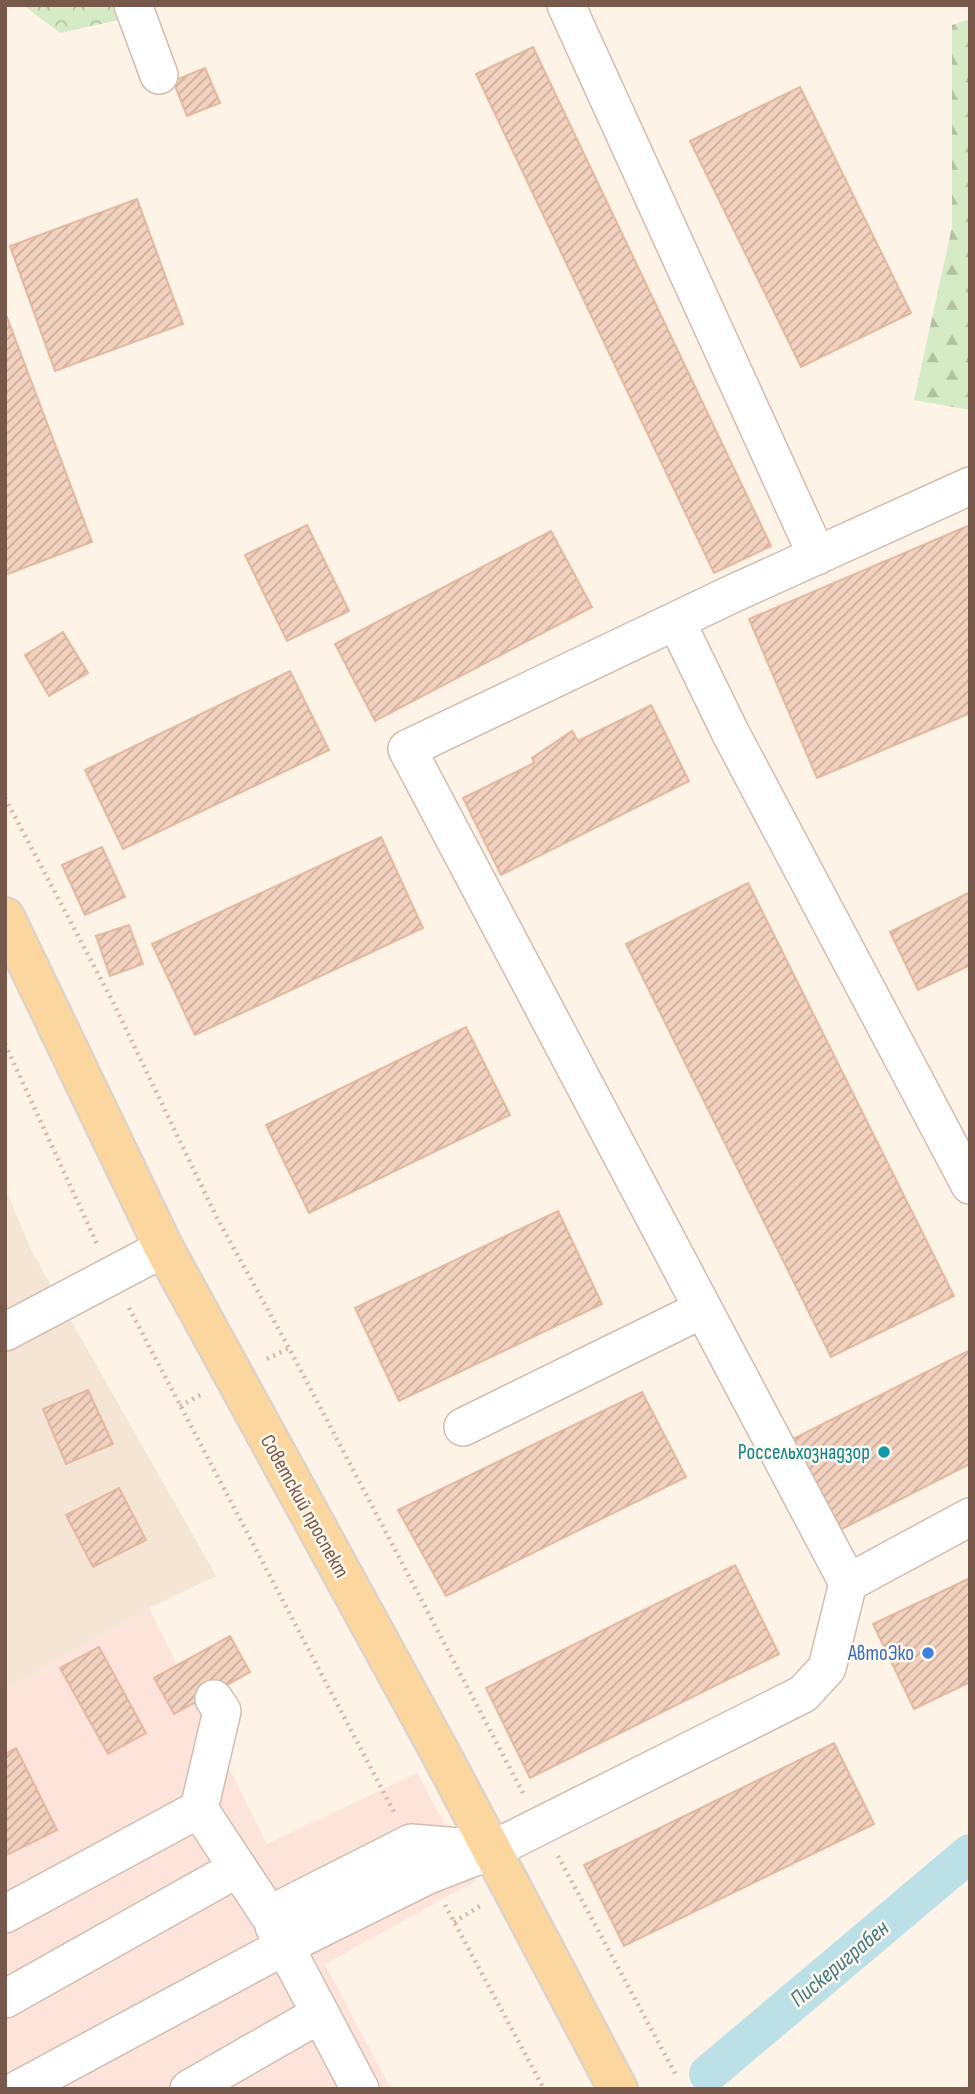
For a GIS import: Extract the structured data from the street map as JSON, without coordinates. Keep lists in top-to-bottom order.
{
  "streets": {
    "main road": ["Советский проспект"]
  },
  "water": ["Пискериграбен"],
  "places": ["Россельхознадзор", "АвтоЭко"]
}
